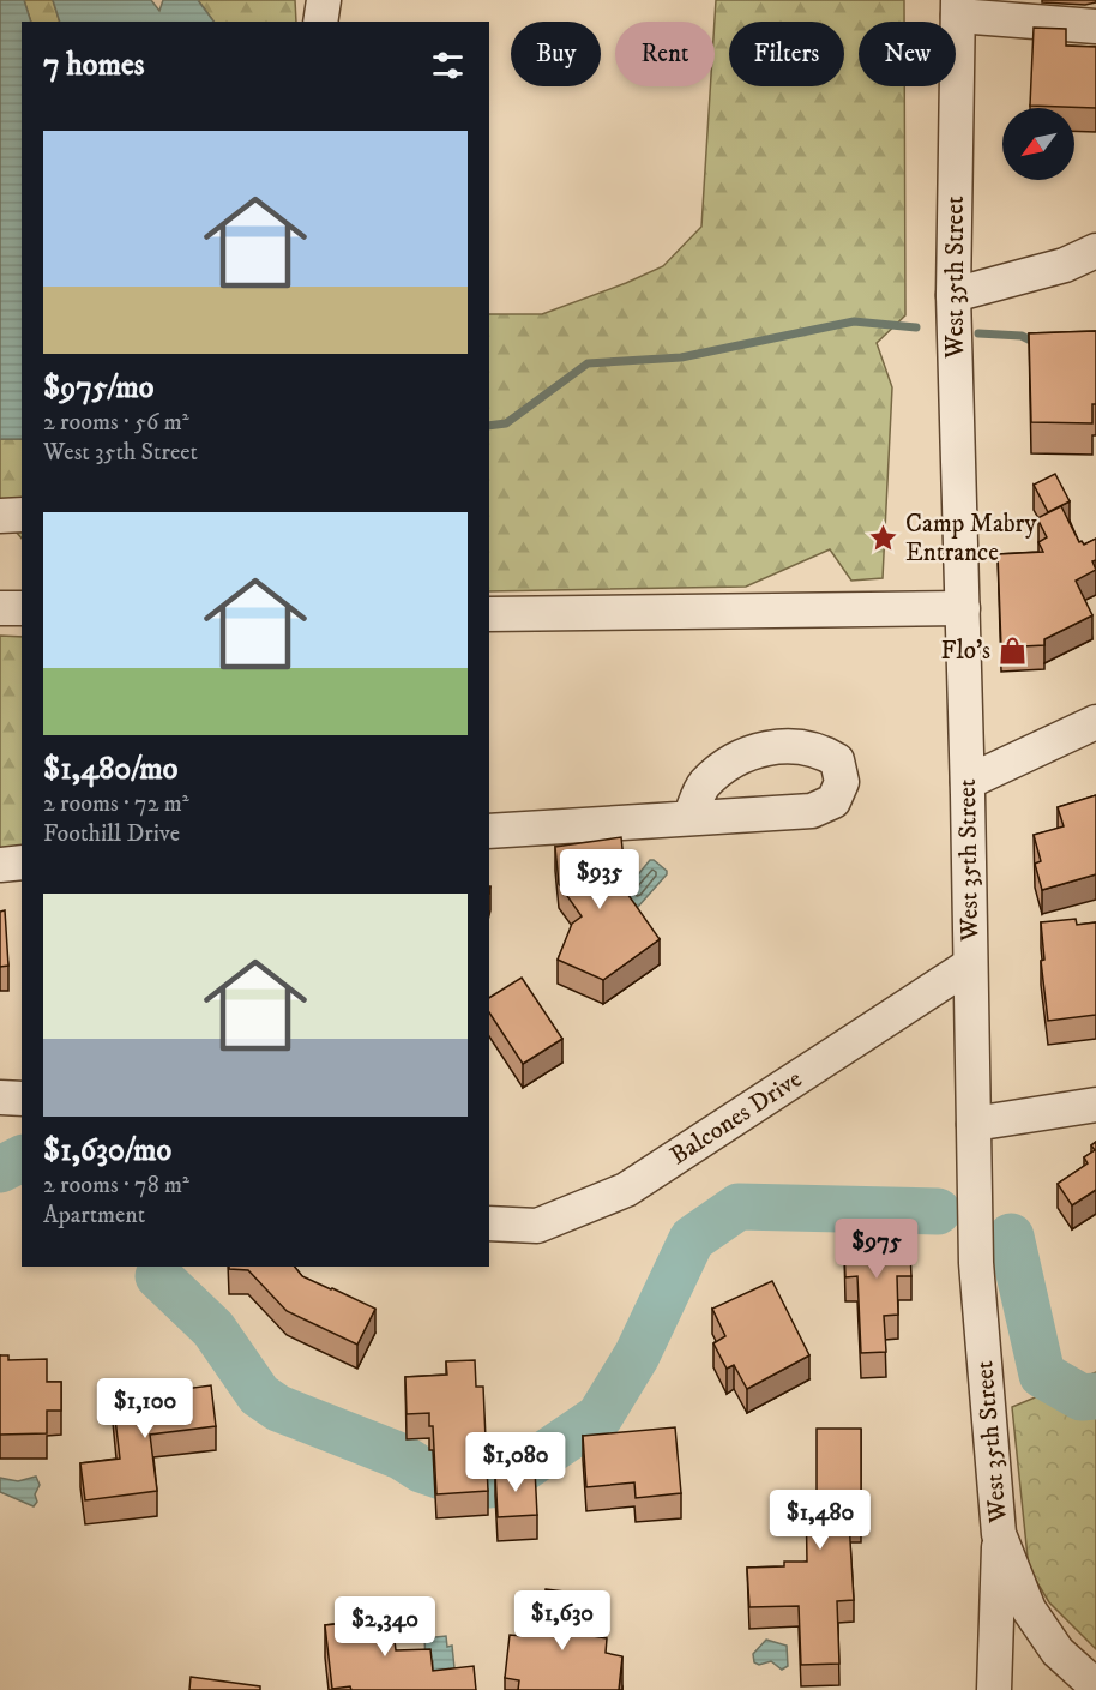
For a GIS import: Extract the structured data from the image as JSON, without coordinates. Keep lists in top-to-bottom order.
{
  "streets": {
    "street": ["West 35th Street", "Balcones Drive"]
  },
  "crossings": [
    ["West 35th Street", "Balcones Drive"]
  ],
  "places": {
    "place": ["Camp Mabry Entrance"],
    "shop": ["Flo's"]
  },
  "north": "bottom left",
  "page": {
    "chip": [
      "Buy",
      "Rent",
      "Filters",
      "New"
    ],
    "heading": "7 homes",
    "list": [
      {
        "name": "$975/mo",
        "note": "2 rooms · 56 m² · West 35th Street"
      },
      {
        "name": "$1,480/mo",
        "note": "2 rooms · 72 m² · Foothill Drive"
      },
      {
        "name": "$1,630/mo",
        "note": "2 rooms · 78 m² · Apartment"
      }
    ],
    "price": [
      "$935",
      "$975",
      "$1,100",
      "$1,080",
      "$1,480",
      "$1,630",
      "$2,340"
    ]
  }
}
